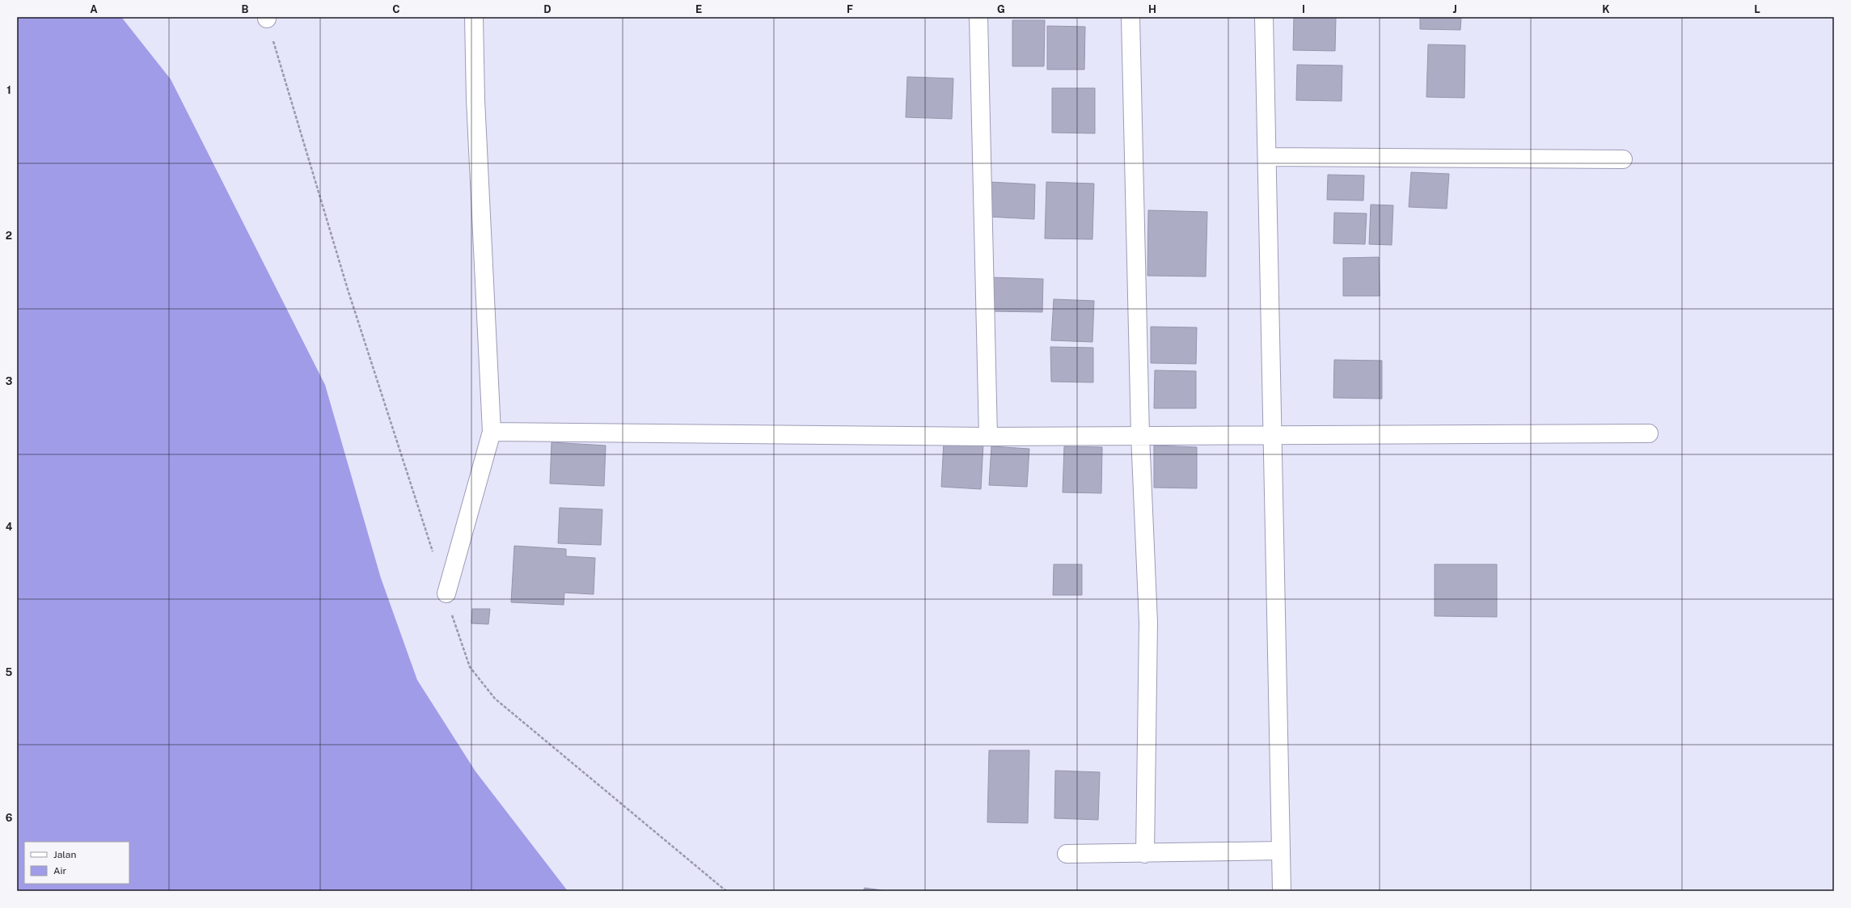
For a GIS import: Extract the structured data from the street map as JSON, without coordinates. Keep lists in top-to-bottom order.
{
  "legend": ["Jalan", "Air"],
  "grid": {
    "columns": [
      "A",
      "B",
      "C",
      "D",
      "E",
      "F",
      "G",
      "H",
      "I",
      "J",
      "K",
      "L"
    ],
    "rows": [
      "1",
      "2",
      "3",
      "4",
      "5",
      "6"
    ]
  }
}
